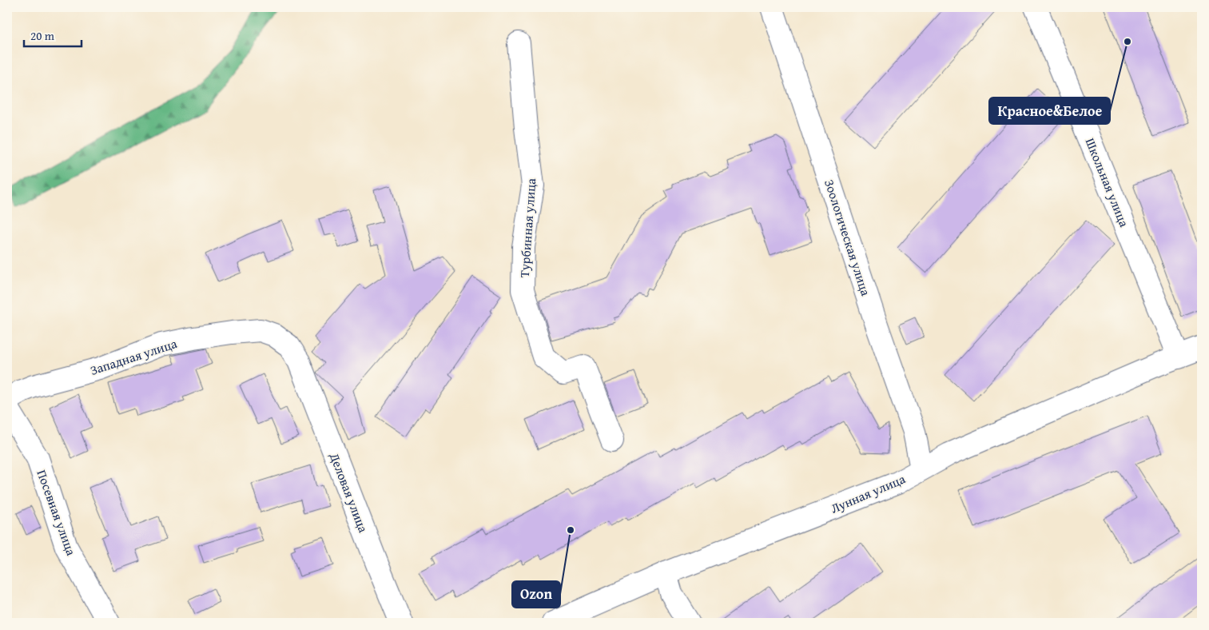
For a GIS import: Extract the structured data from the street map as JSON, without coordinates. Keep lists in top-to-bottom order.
{
  "streets": {
    "street": [
      "Школьная улица",
      "Турбинная улица",
      "Зоологическая улица",
      "Западная улица",
      "Деловая улица",
      "Лунная улица",
      "Посевная улица"
    ]
  },
  "crossings": [
    ["Школьная улица", "Лунная улица"],
    ["Зоологическая улица", "Лунная улица"],
    ["Западная улица", "Деловая улица"],
    ["Западная улица", "Посевная улица"]
  ],
  "places": ["Красное&Белое", "Ozon"],
  "scale_bar": "20 m"
}
